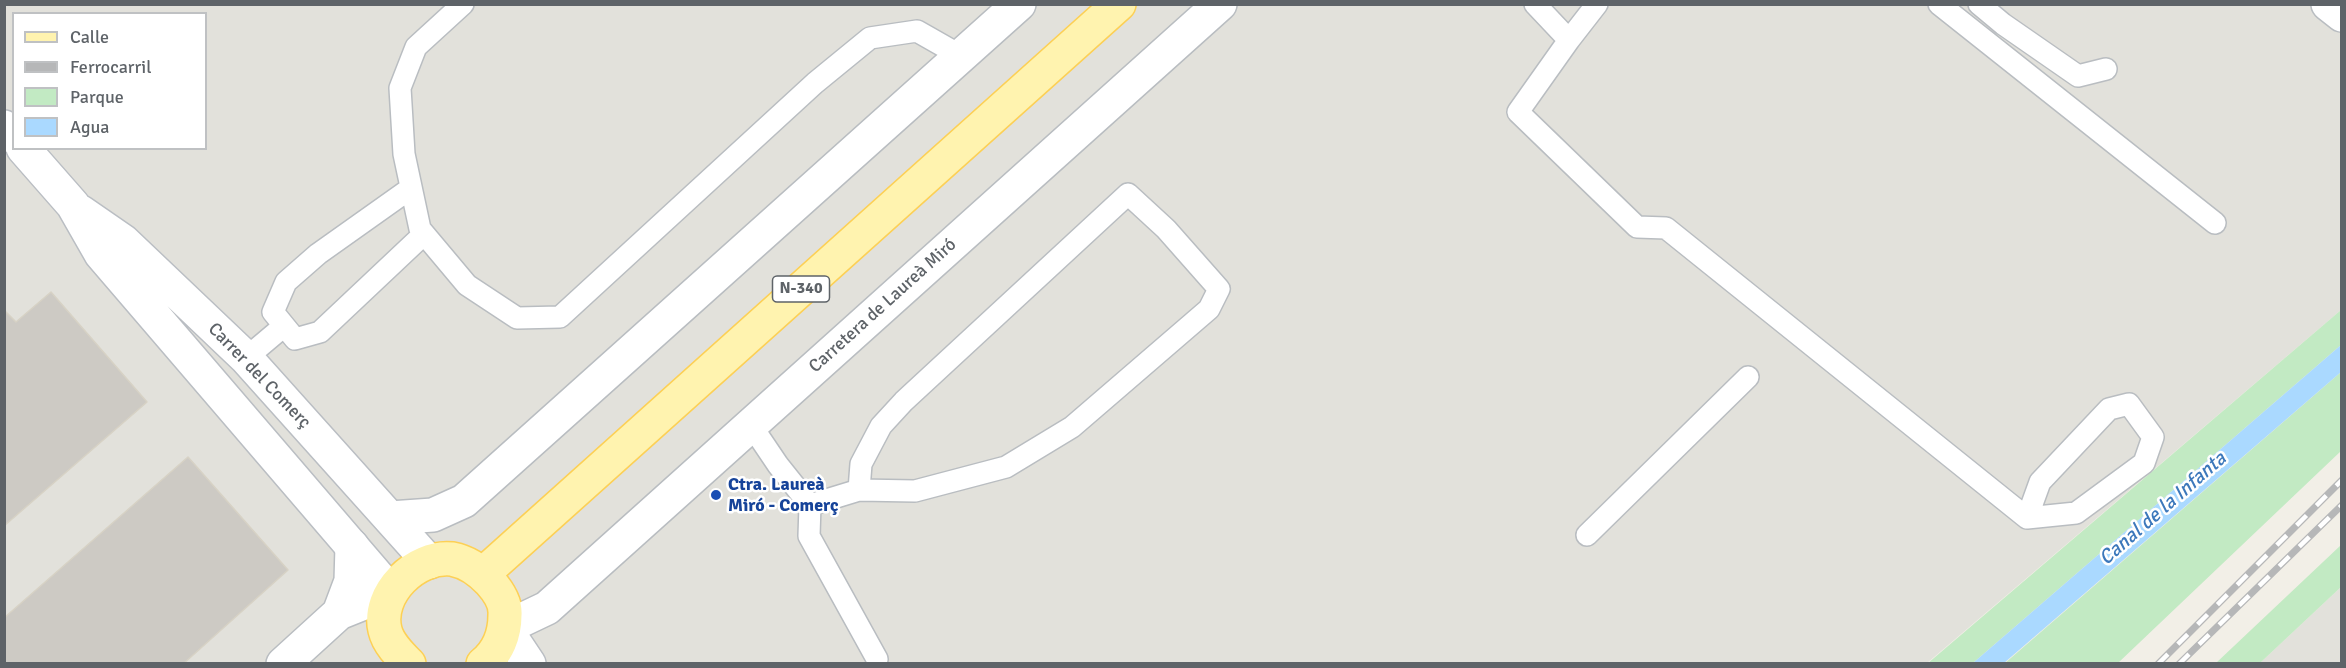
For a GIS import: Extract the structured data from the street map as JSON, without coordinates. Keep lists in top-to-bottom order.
{
  "streets": {
    "main road": ["N-340"],
    "street": ["Carretera de Laureà Miró", "Carrer del Comerç"]
  },
  "water": ["Canal de la Infanta"],
  "places": ["Ctra. Laureà Miró - Comerç"],
  "legend": [
    "Calle",
    "Ferrocarril",
    "Parque",
    "Agua"
  ]
}
